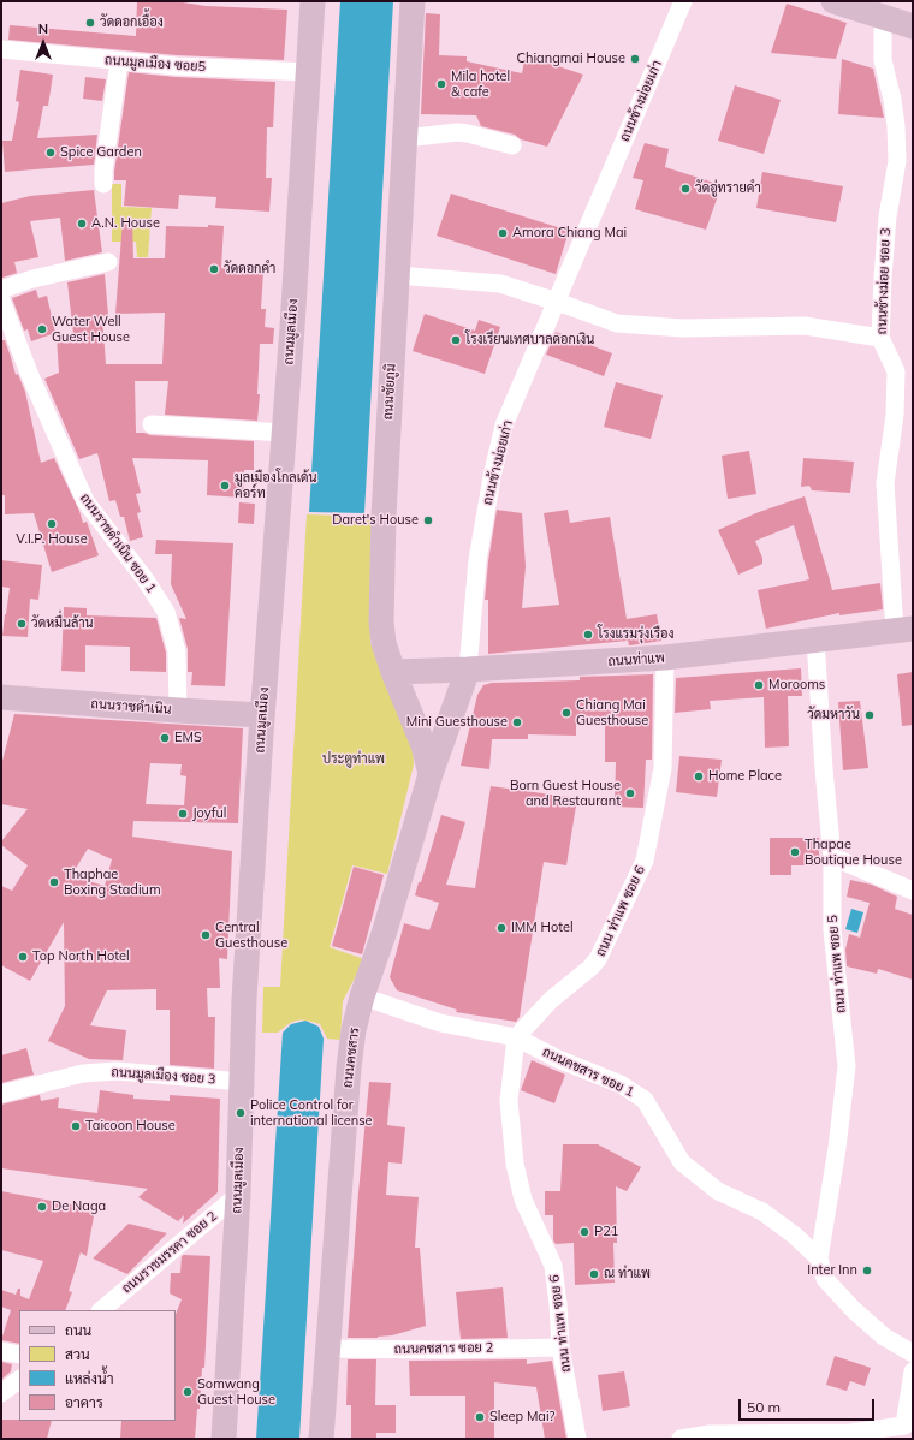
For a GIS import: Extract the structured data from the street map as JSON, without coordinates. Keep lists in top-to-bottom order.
{
  "streets": {
    "main road": [
      "ถนนมูลเมือง",
      "ถนนชัยภูมิ",
      "ถนนท่าแพ",
      "ถนนราชดำเนิน",
      "ถนนคชสาร"
    ],
    "street": [
      "ถนนมูลเมือง ซอย5",
      "ถนนช้างม่อยเก่า",
      "ถนนช้างม่อย ซอย 3",
      "ถนนราชดำเนิน ซอย 1",
      "ถนน ท่าแพ ซอย 6",
      "ถนน ท่าแพ ซอย 5",
      "ถนนคชสาร ซอย 1",
      "ถนนมูลเมือง ซอย 3",
      "ถนนราชมรรคา ซอย 2",
      "ถนนคชสาร ซอย 2"
    ]
  },
  "crossings": [
    ["ถนนมูลเมือง ซอย5", "ถนนมูลเมือง"],
    ["ถนนช้างม่อยเก่า", "ถนนท่าแพ"],
    ["ถนนช้างม่อย ซอย 3", "ถนนท่าแพ"],
    ["ถนนมูลเมือง", "ถนนราชดำเนิน"],
    ["ถนนมูลเมือง", "ถนนมูลเมือง ซอย 3"],
    ["ถนนมูลเมือง", "ถนนราชมรรคา ซอย 2"],
    ["ถนนชัยภูมิ", "ถนนท่าแพ"],
    ["ถนนชัยภูมิ", "ถนนคชสาร"],
    ["ถนนราชดำเนิน ซอย 1", "ถนนราชดำเนิน"],
    ["ถนนท่าแพ", "ถนน ท่าแพ ซอย 6"],
    ["ถนนท่าแพ", "ถนน ท่าแพ ซอย 5"],
    ["ถนน ท่าแพ ซอย 6", "ถนนคชสาร ซอย 1"],
    ["ถนน ท่าแพ ซอย 6", "ถนนคชสาร ซอย 2"],
    ["ถนน ท่าแพ ซอย 5", "ถนนคชสาร ซอย 1"],
    ["ถนนคชสาร", "ถนนคชสาร ซอย 1"],
    ["ถนนคชสาร", "ถนนคชสาร ซอย 2"]
  ],
  "parks": ["ประตูท่าแพ"],
  "places": [
    "วัดดอกเอื้อง",
    "Chiangmai House",
    "Mila hotel & cafe",
    "Spice Garden",
    "วัดอู่ทรายคำ",
    "A.N. House",
    "Amora Chiang Mai",
    "วัดดอกคำ",
    "Water Well Guest House",
    "โรงเรียนเทศบาลดอกเงิน",
    "มูลเมืองโกลเด้น คอร์ท",
    "Daret's House",
    "V.I.P. House",
    "วัดหมื่นล้าน",
    "โรงแรมรุ่งเรือง",
    "Morooms",
    "Chiang Mai Guesthouse",
    "วัดมหาวัน",
    "Mini Guesthouse",
    "EMS",
    "Home Place",
    "Born Guest House and Restaurant",
    "Joyful",
    "Thapae Boutique House",
    "Thaphae Boxing Stadium",
    "IMM Hotel",
    "Central Guesthouse",
    "Top North Hotel",
    "Police Control for international license",
    "Taicoon House",
    "De Naga",
    "P21",
    "Inter Inn",
    "ณ ท่าแพ",
    "Somwang Guest House",
    "Sleep Mai?"
  ],
  "legend": [
    "ถนน",
    "สวน",
    "แหล่งน้ำ",
    "อาคาร"
  ],
  "scale_bar": "50 m",
  "north": "top"
}
